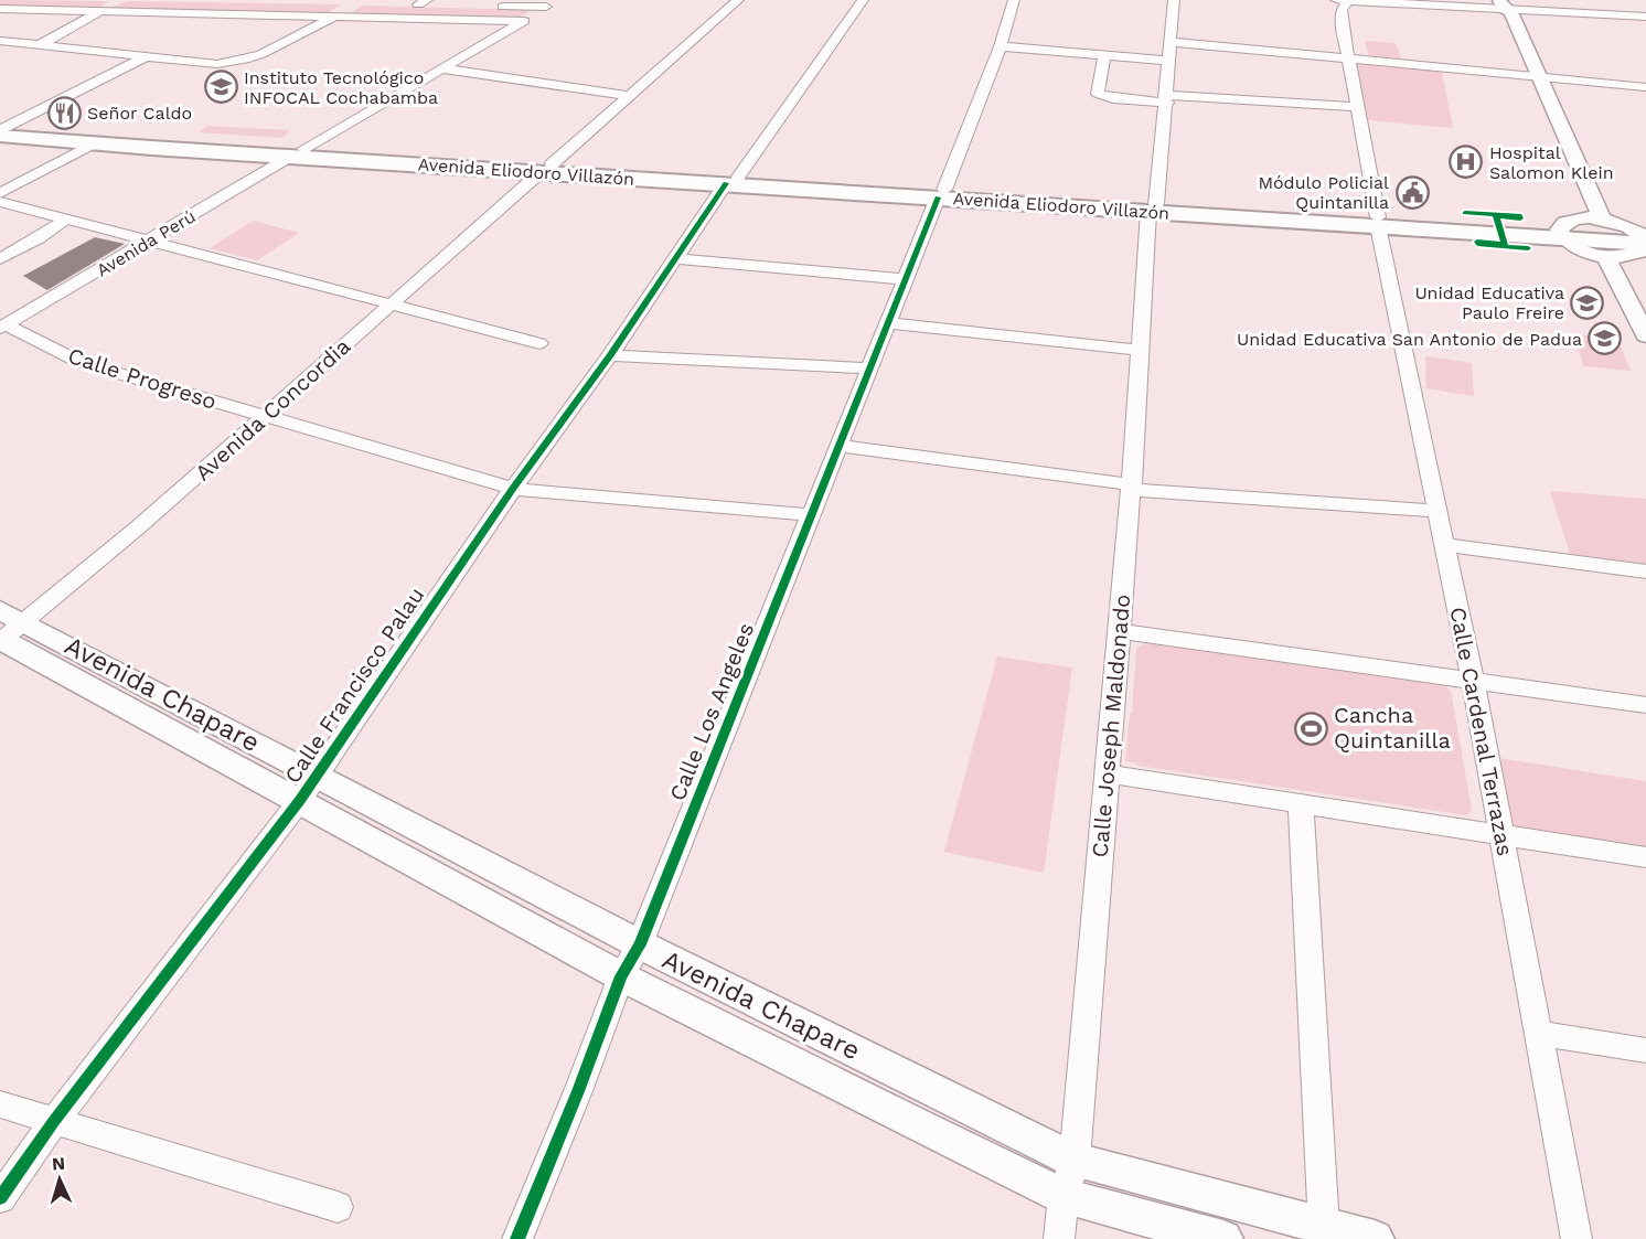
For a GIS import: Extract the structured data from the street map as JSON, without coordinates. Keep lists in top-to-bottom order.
{
  "streets": {
    "highway": ["Avenida Eliodoro Villazón"],
    "main road": ["Avenida Chapare"],
    "street": [
      "Avenida Perú",
      "Calle Progreso",
      "Avenida Concordia",
      "Calle Francisco Palau",
      "Calle Los Angeles",
      "Calle Joseph Maldonado",
      "Calle Cardenal Terrazas"
    ]
  },
  "crossings": [
    ["Avenida Eliodoro Villazón", "Avenida Perú"],
    ["Avenida Eliodoro Villazón", "Avenida Concordia"],
    ["Avenida Eliodoro Villazón", "Calle Francisco Palau"],
    ["Avenida Eliodoro Villazón", "Calle Los Angeles"],
    ["Avenida Eliodoro Villazón", "Calle Joseph Maldonado"],
    ["Avenida Eliodoro Villazón", "Calle Cardenal Terrazas"],
    ["Avenida Perú", "Calle Progreso"],
    ["Calle Progreso", "Avenida Concordia"],
    ["Calle Progreso", "Calle Francisco Palau"],
    ["Calle Progreso", "Calle Los Angeles"],
    ["Avenida Concordia", "Avenida Chapare"],
    ["Calle Francisco Palau", "Avenida Chapare"],
    ["Avenida Chapare", "Calle Los Angeles"],
    ["Avenida Chapare", "Calle Joseph Maldonado"]
  ],
  "places": {
    "school or university": ["Instituto Tecnológico INFOCAL Cochabamba", "Unidad Educativa Paulo Freire", "Unidad Educativa San Antonio de Padua"],
    "restaurant": ["Señor Caldo"],
    "hospital": ["Hospital Salomon Klein"],
    "public building": ["Módulo Policial Quintanilla"],
    "sports": ["Cancha Quintanilla"]
  },
  "north": "top"
}
